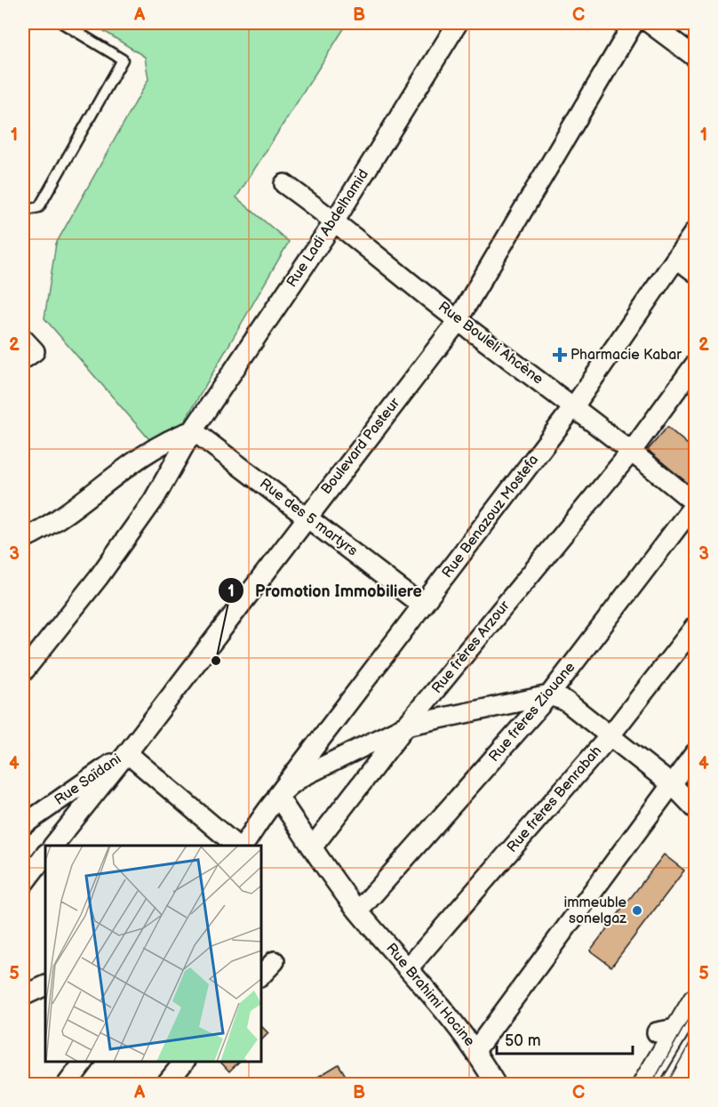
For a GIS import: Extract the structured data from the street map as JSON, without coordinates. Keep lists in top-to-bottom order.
{
  "streets": {
    "street": [
      "Rue Ladi Abdelhamid",
      "Rue Bouleli Ahcène",
      "Boulevard Pasteur",
      "Rue Benazouz Mostefa",
      "Rue des 5 martyrs",
      "Rue frères Arzour",
      "Rue frères Ziouane",
      "Rue Saïdani",
      "Rue frères Benrabah",
      "Rue Brahimi Hocine"
    ]
  },
  "crossings": [
    ["Rue Ladi Abdelhamid", "Rue Bouleli Ahcène"],
    ["Rue Ladi Abdelhamid", "Rue des 5 martyrs"],
    ["Rue Bouleli Ahcène", "Boulevard Pasteur"],
    ["Rue Bouleli Ahcène", "Rue Benazouz Mostefa"],
    ["Rue Bouleli Ahcène", "Rue frères Arzour"],
    ["Rue Bouleli Ahcène", "Rue frères Ziouane"],
    ["Boulevard Pasteur", "Rue des 5 martyrs"],
    ["Boulevard Pasteur", "Rue Saïdani"],
    ["Rue Benazouz Mostefa", "Rue des 5 martyrs"],
    ["Rue Benazouz Mostefa", "Rue Brahimi Hocine"],
    ["Rue frères Arzour", "Rue Brahimi Hocine"],
    ["Rue frères Ziouane", "Rue Brahimi Hocine"],
    ["Rue frères Benrabah", "Rue Brahimi Hocine"]
  ],
  "places": {
    "health": ["Pharmacie Kabar"],
    "other": ["Promotion Immobiliere", "immeuble sonelgaz"]
  },
  "scale_bar": "50 m",
  "grid": {
    "columns": ["A", "B", "C"],
    "rows": [
      "1",
      "2",
      "3",
      "4",
      "5"
    ]
  }
}
